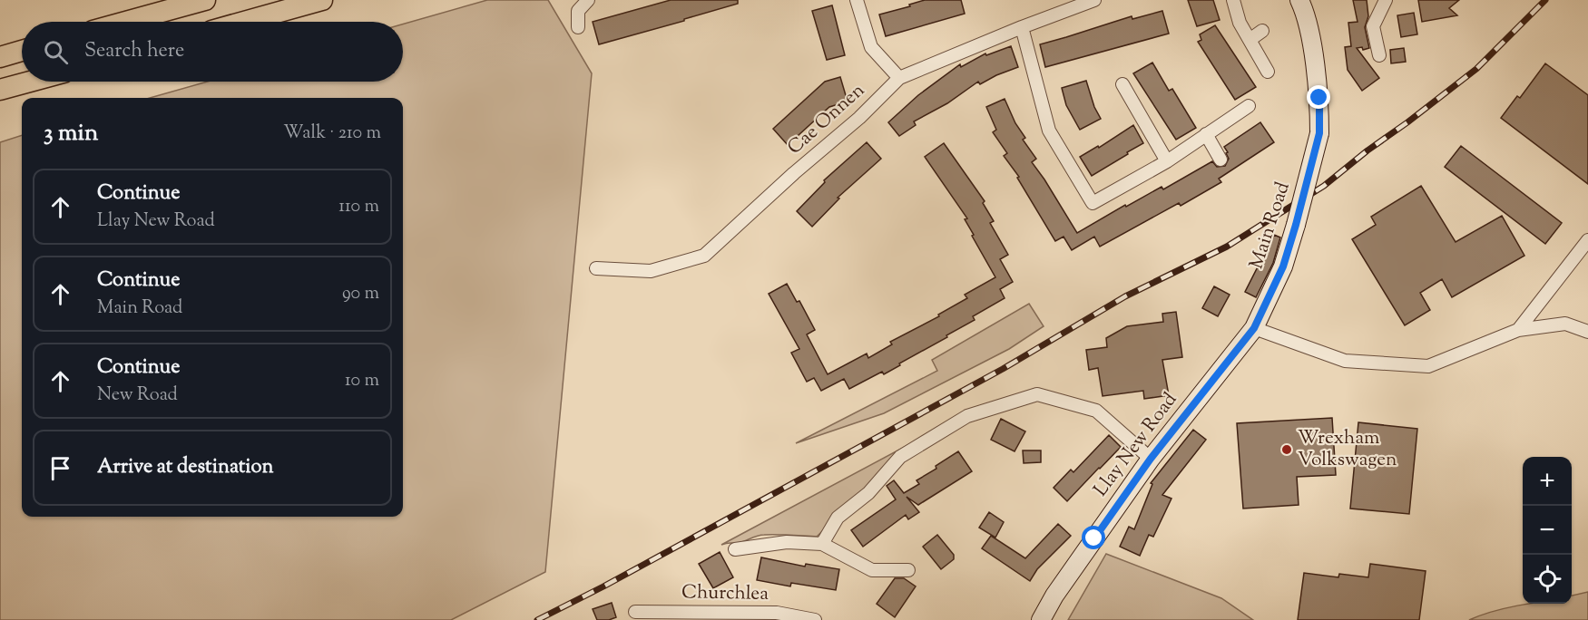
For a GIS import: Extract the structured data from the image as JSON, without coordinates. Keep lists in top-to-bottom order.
{
  "streets": {
    "main road": ["Main Road", "Llay New Road"],
    "street": ["Cae Onnen", "Churchlea"]
  },
  "crossings": [
    ["Main Road", "Llay New Road"]
  ],
  "places": ["Wrexham Volkswagen"],
  "page": {
    "search": "Search here",
    "heading": ["3 min", "Walk · 210 m"],
    "list": [
      ["Continue", "Llay New Road", "110 m"],
      ["Continue", "Main Road", "90 m"],
      ["Continue", "New Road", "10 m"],
      "Arrive at destination"
    ],
    "map_buttons": ["+", "−"]
  }
}
